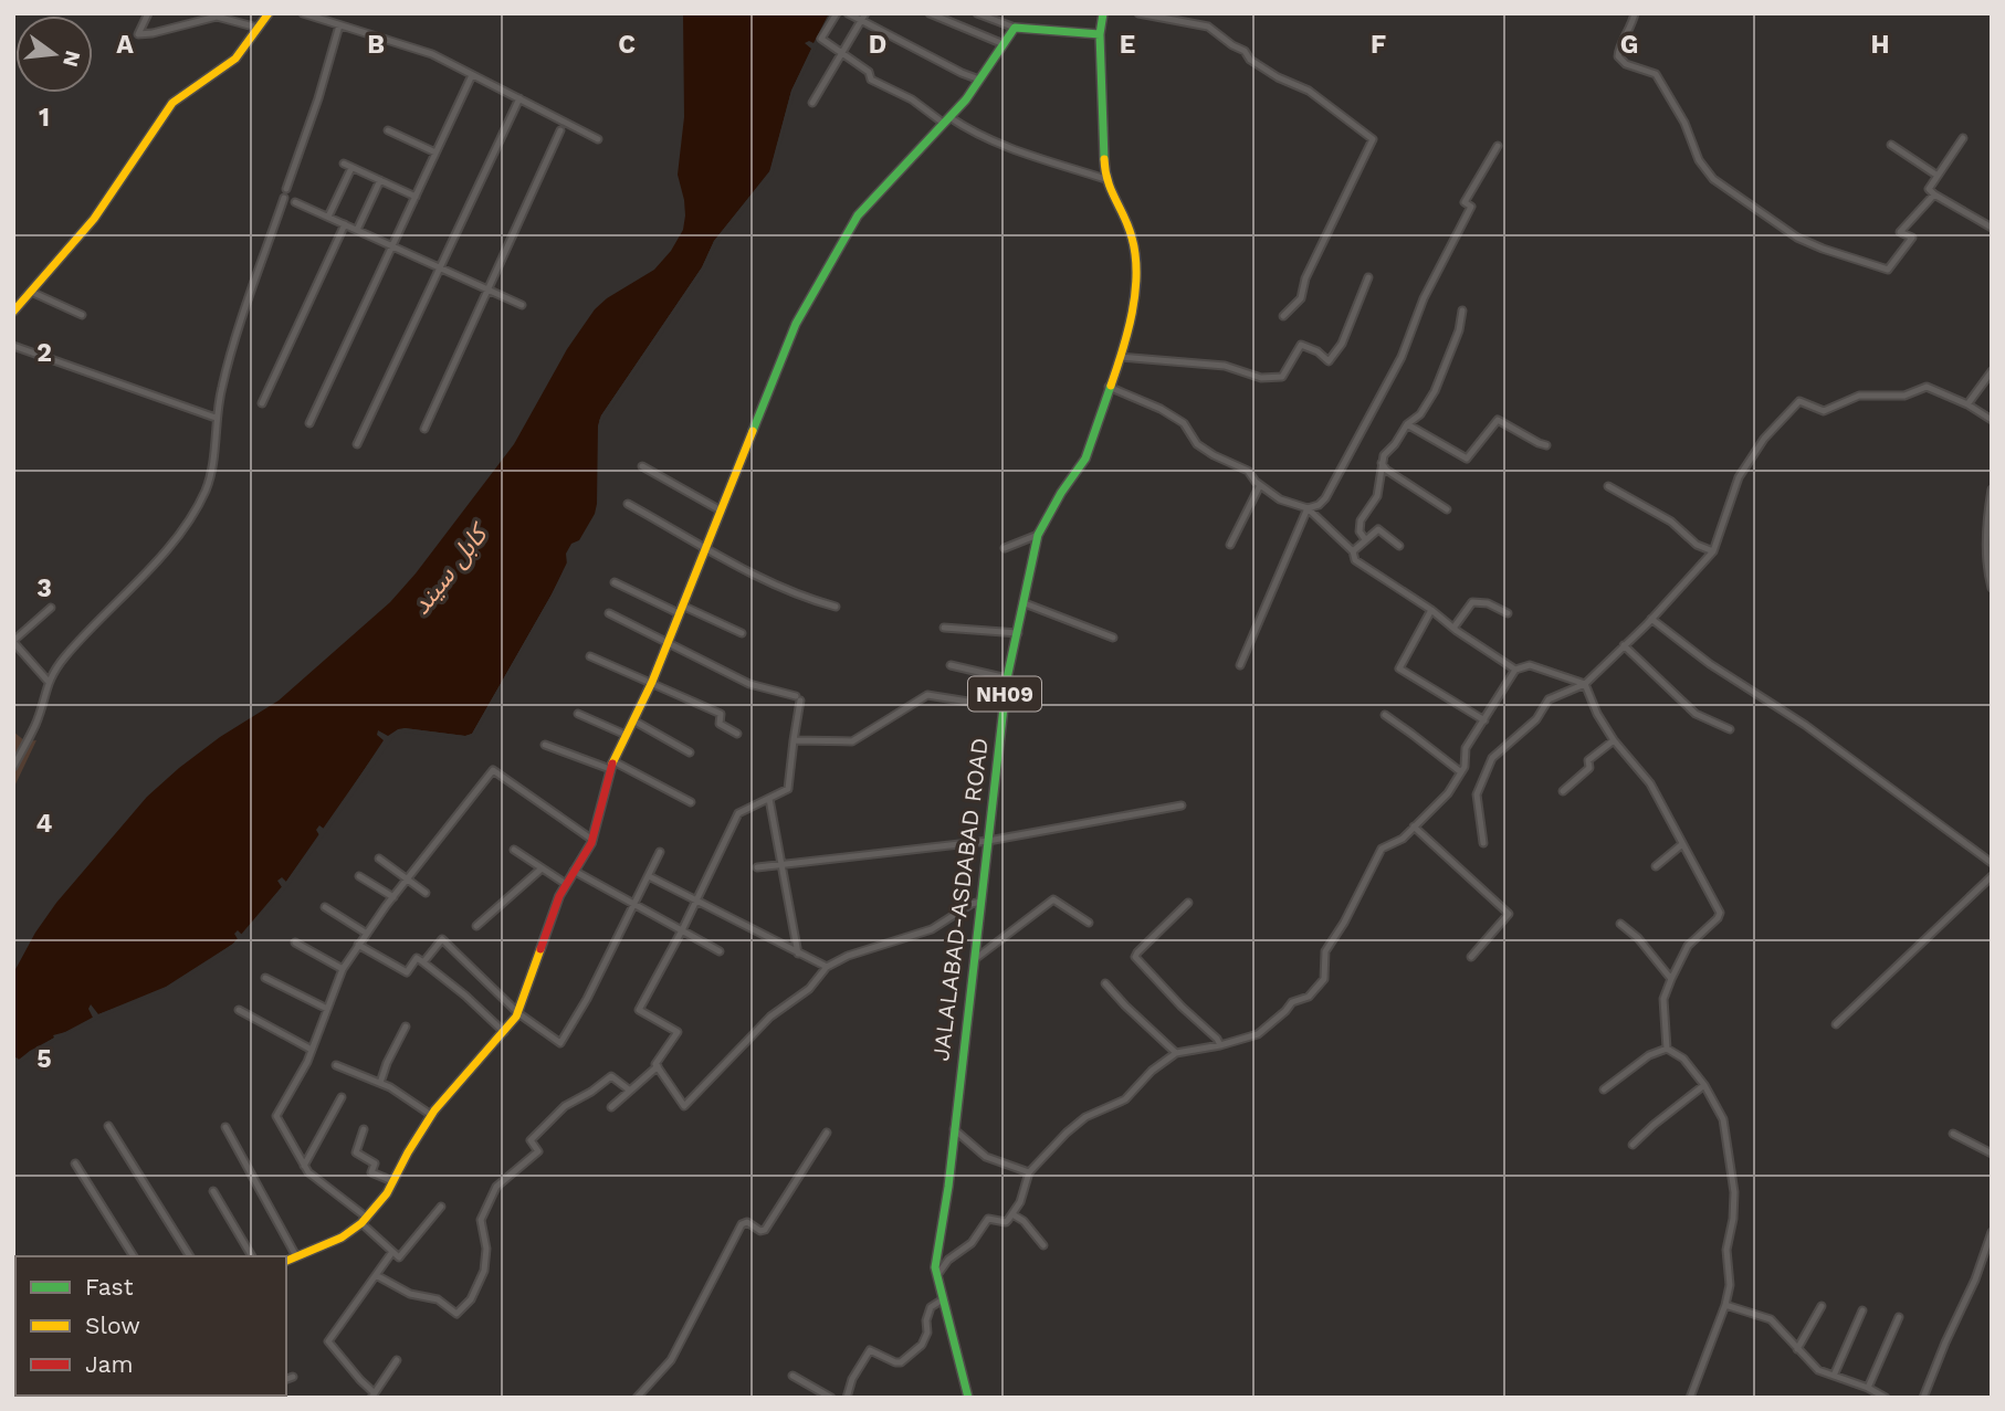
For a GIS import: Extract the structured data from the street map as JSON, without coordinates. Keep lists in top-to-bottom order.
{
  "streets": {
    "street": ["NH09", "JALALABAD-ASDABAD ROAD"]
  },
  "water": ["کابل سيند"],
  "legend": ["Fast", "Slow", "Jam"],
  "north": "right",
  "grid": {
    "columns": [
      "A",
      "B",
      "C",
      "D",
      "E",
      "F",
      "G",
      "H"
    ],
    "rows": [
      "1",
      "2",
      "3",
      "4",
      "5"
    ]
  }
}
